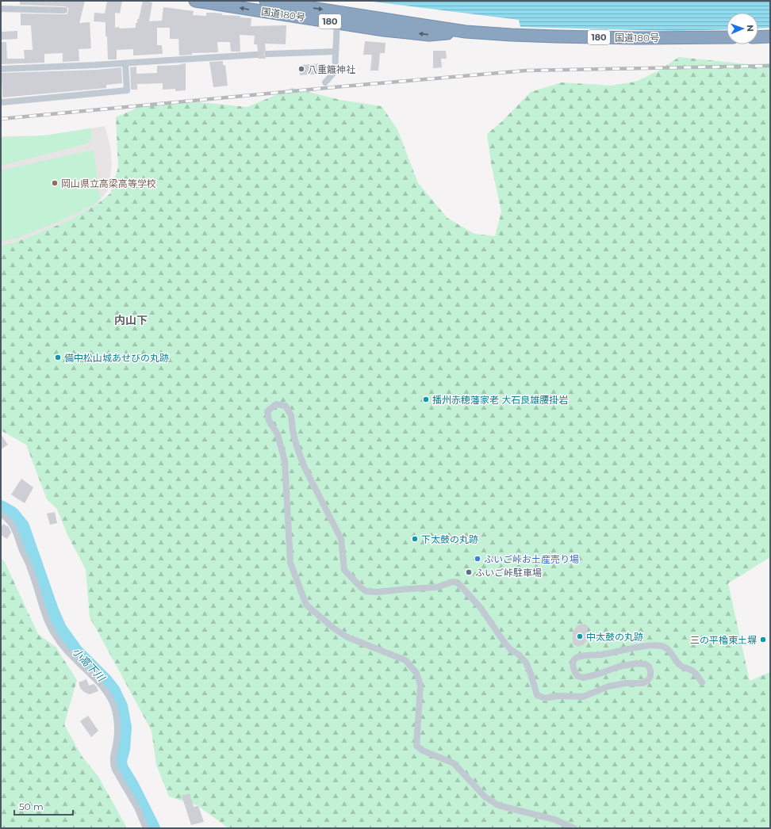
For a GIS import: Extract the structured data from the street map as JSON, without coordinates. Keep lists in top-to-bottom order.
{
  "streets": {
    "highway": ["国道180号", "180"]
  },
  "districts": ["内山下"],
  "water": ["小高下川"],
  "places": [
    "八重籬神社",
    "岡山県立高梁高等学校",
    "備中松山城あせびの丸跡",
    "播州赤穂藩家老 大石良雄腰掛岩",
    "下太鼓の丸跡",
    "ふいご峠お土産売り場",
    "ふいご峠駐車場",
    "中太鼓の丸跡",
    "三の平櫓東土塀"
  ],
  "scale_bar": "50 m",
  "north": "right"
}
